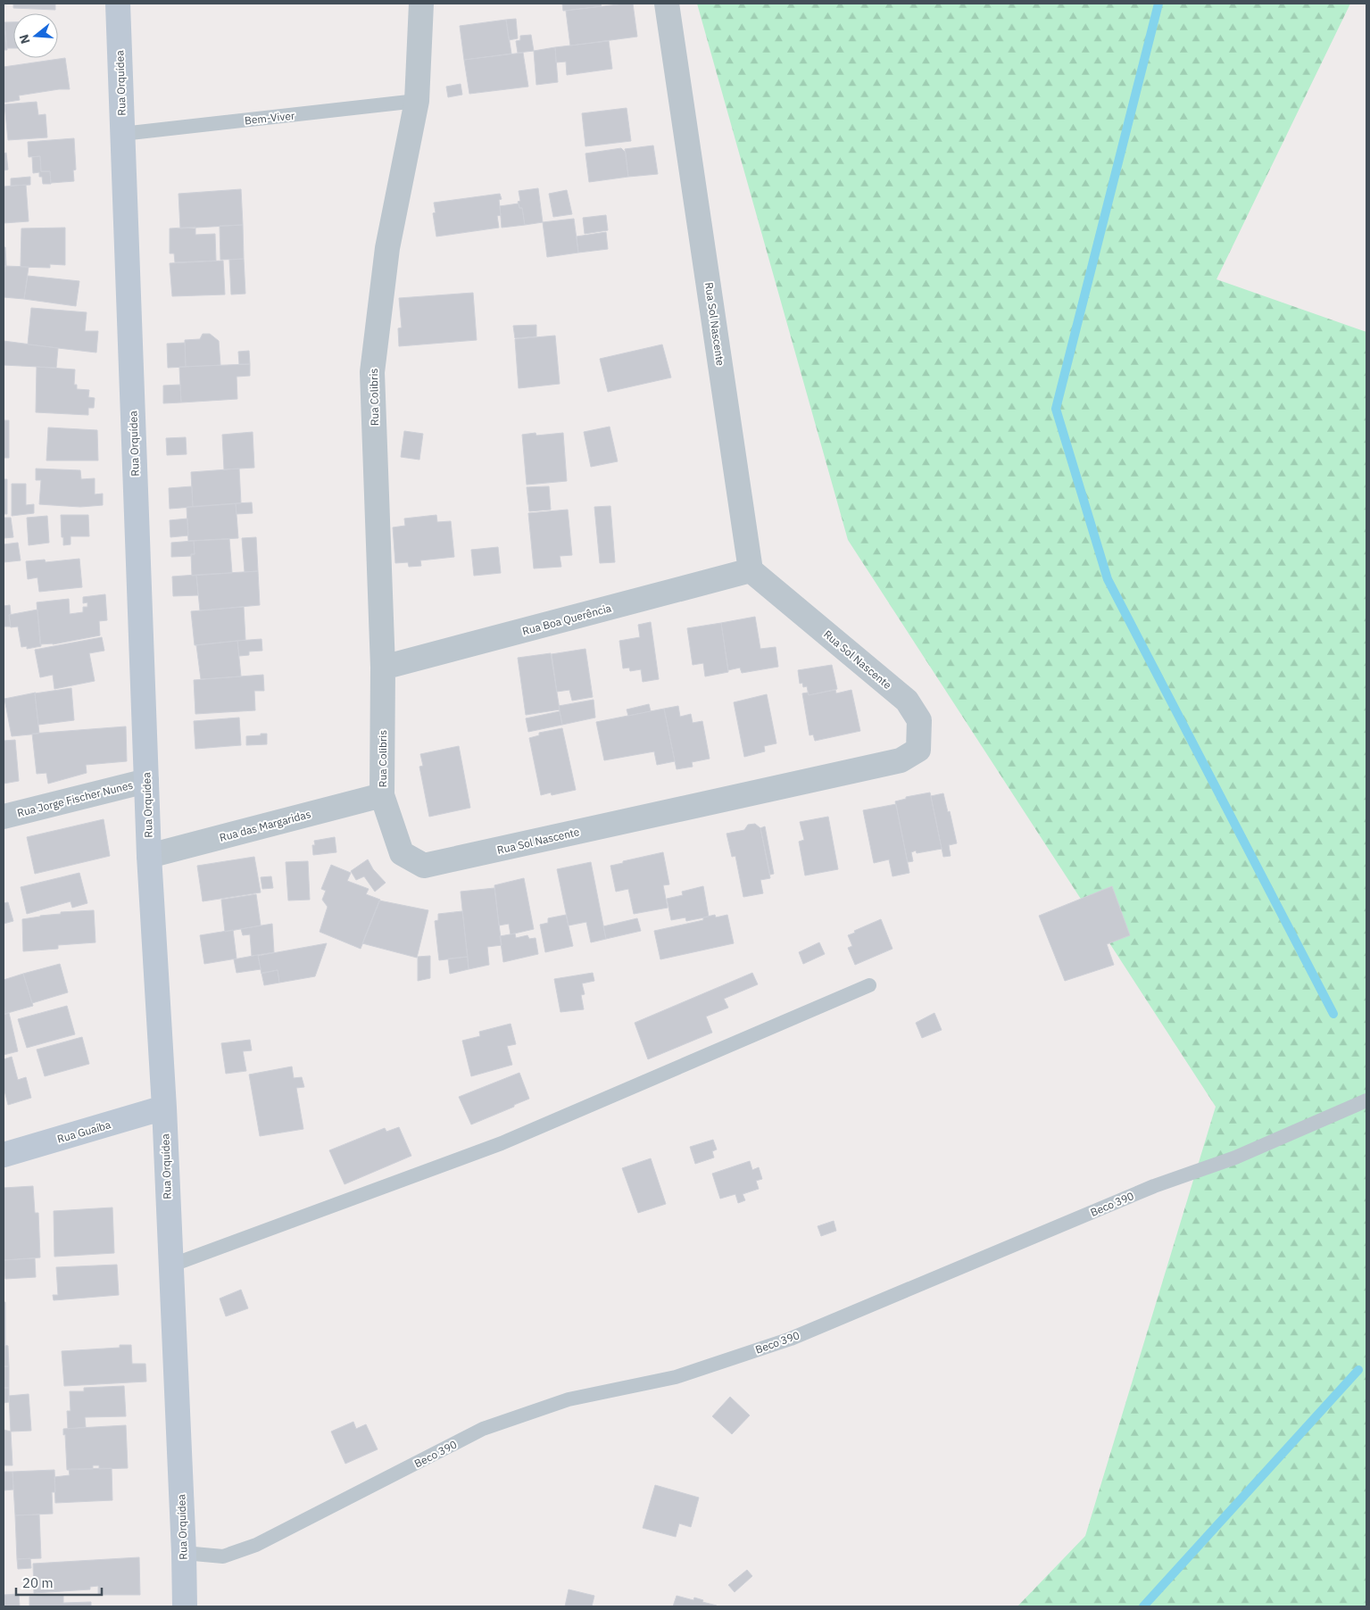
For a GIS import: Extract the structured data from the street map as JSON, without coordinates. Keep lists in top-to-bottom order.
{
  "streets": {
    "street": [
      "Rua Orquídea",
      "Rua Sol Nascente",
      "Rua Colibris",
      "Rua Boa Querência",
      "Rua Jorge Fischer Nunes",
      "Rua das Margaridas",
      "Rua Guaíba"
    ],
    "lane": ["Bem-Viver", "Beco 390"]
  },
  "crossings": [
    ["Rua Orquídea", "Bem-Viver"],
    ["Rua Orquídea", "Rua Jorge Fischer Nunes"],
    ["Rua Orquídea", "Rua das Margaridas"],
    ["Rua Orquídea", "Rua Guaíba"],
    ["Rua Orquídea", "Beco 390"],
    ["Bem-Viver", "Rua Colibris"],
    ["Rua Sol Nascente", "Rua Colibris"],
    ["Rua Sol Nascente", "Rua Boa Querência"],
    ["Rua Sol Nascente", "Rua das Margaridas"],
    ["Rua Colibris", "Rua Boa Querência"],
    ["Rua Colibris", "Rua das Margaridas"]
  ],
  "scale_bar": "20 m",
  "north": "left"
}
